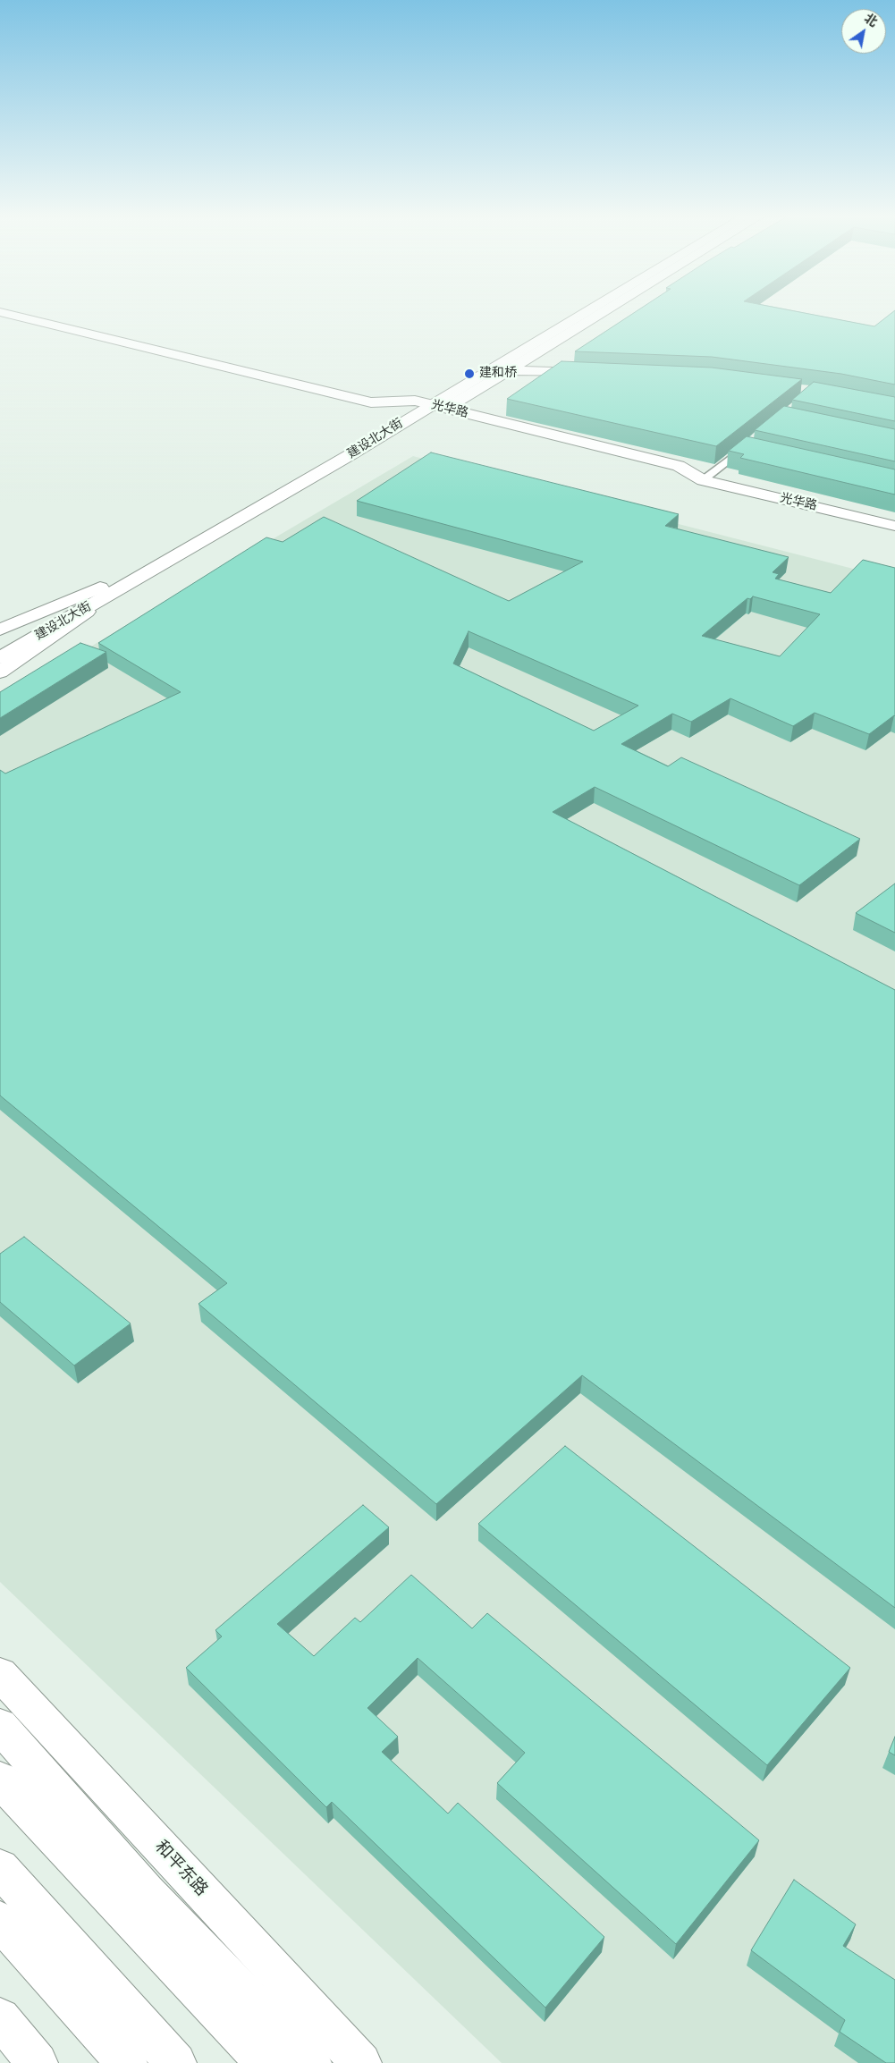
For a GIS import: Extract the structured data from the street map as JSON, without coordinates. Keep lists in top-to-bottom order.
{
  "streets": {
    "main road": ["光华路", "建设北大街", "和平东路"]
  },
  "crossings": [
    ["光华路", "建设北大街"]
  ],
  "places": ["建和桥"],
  "north": "top right"
}
